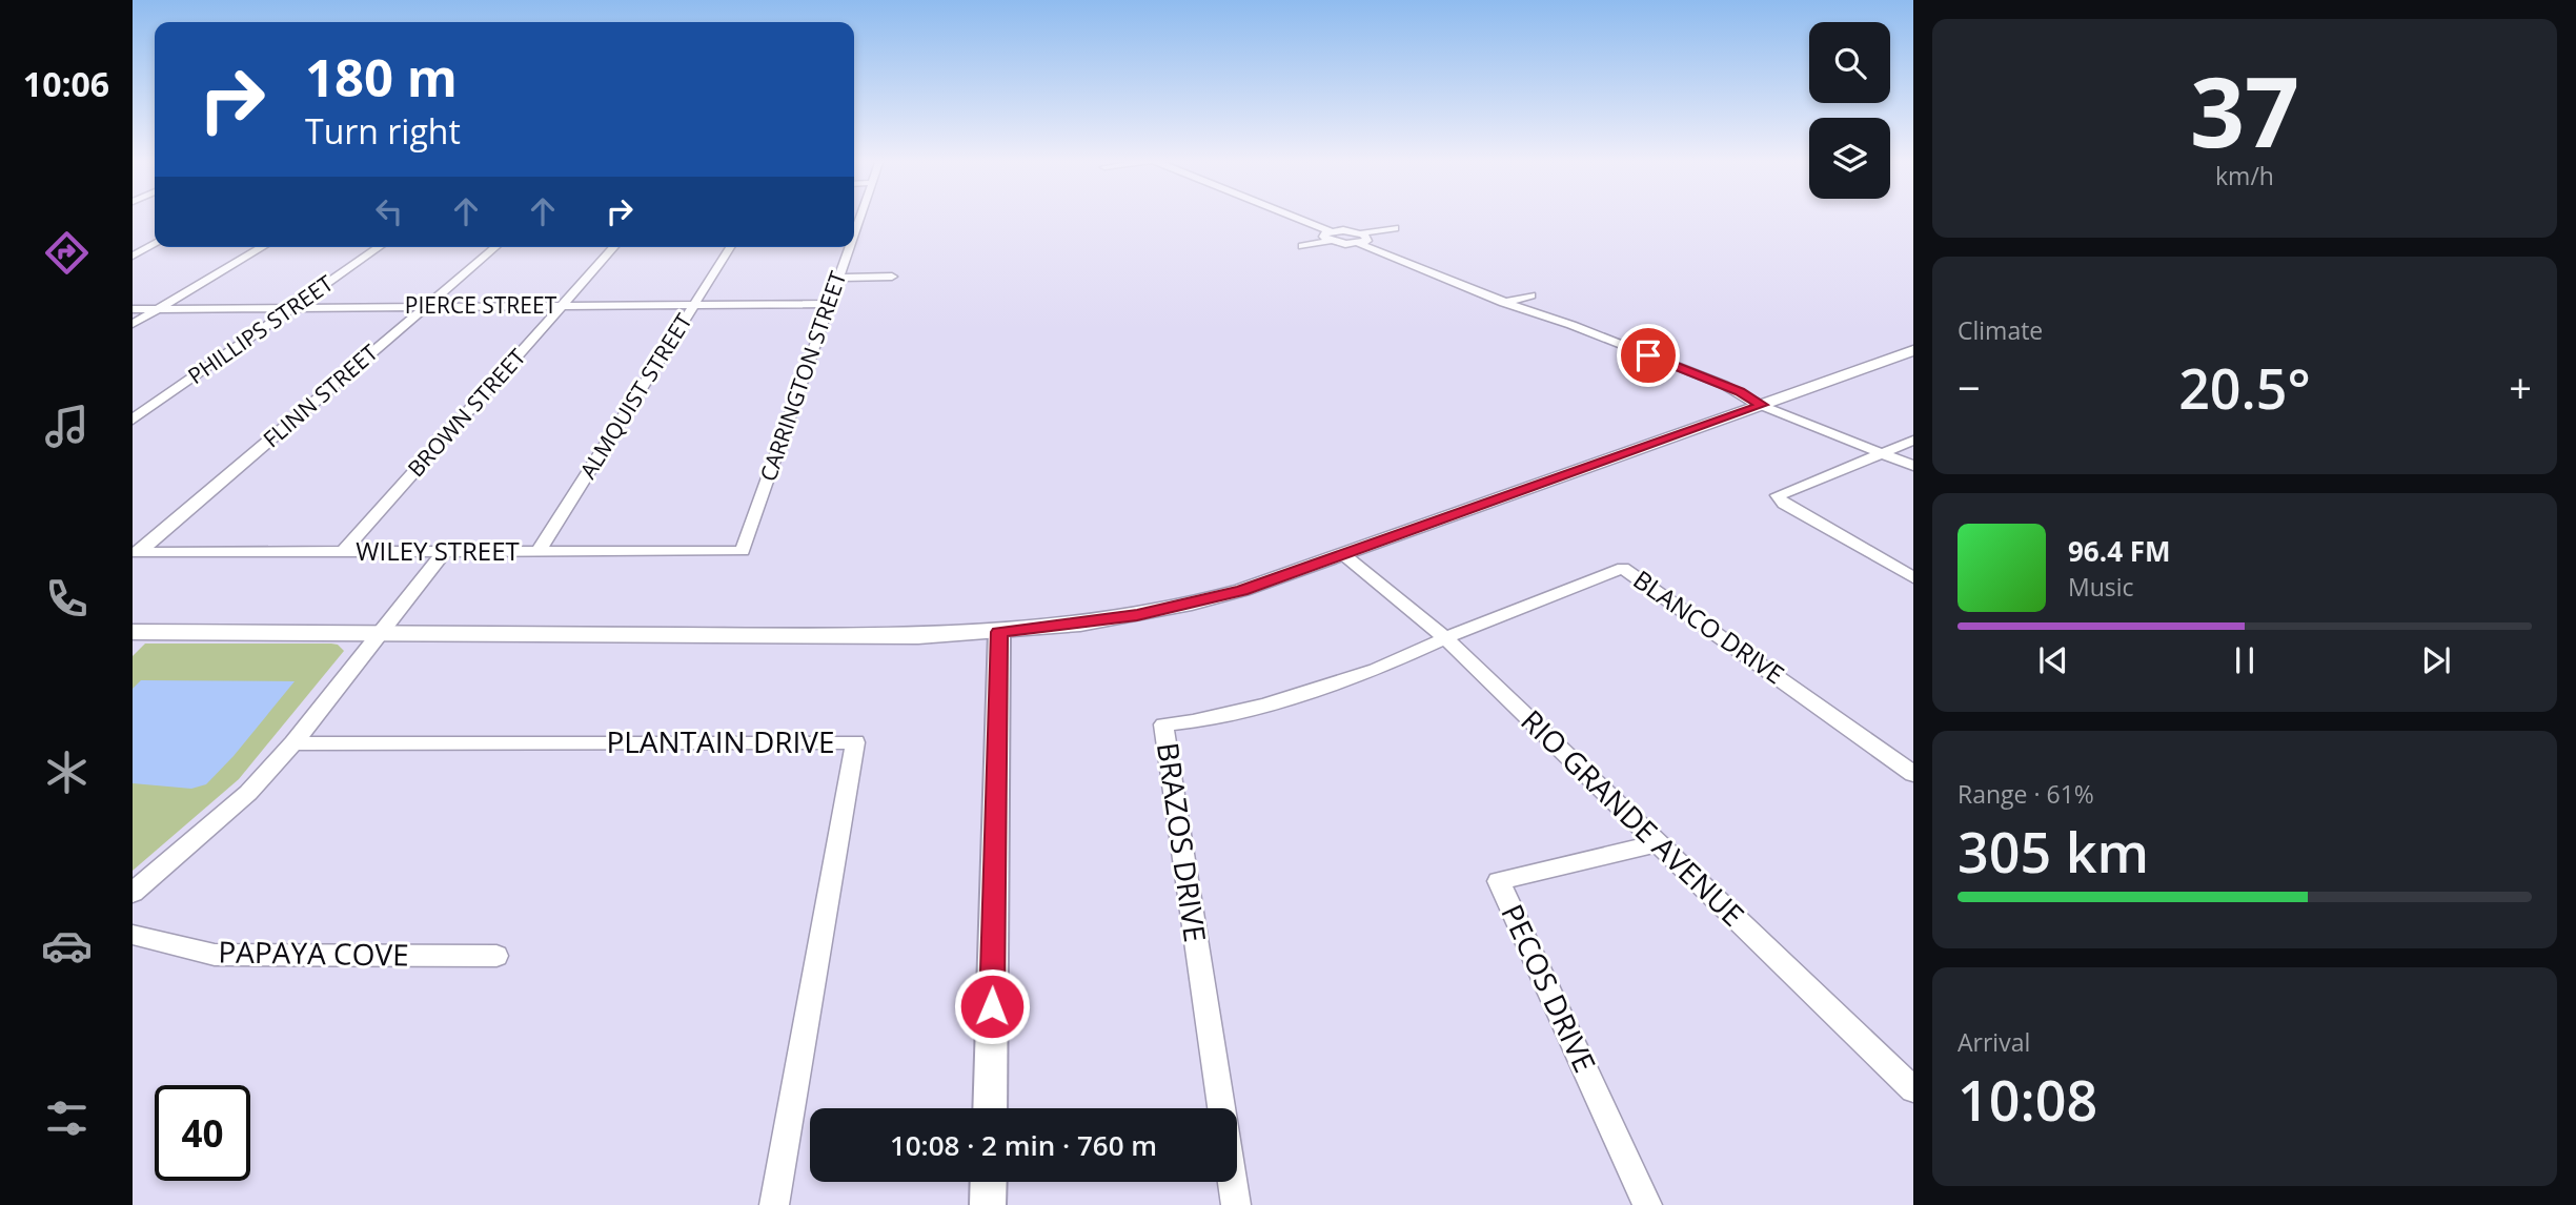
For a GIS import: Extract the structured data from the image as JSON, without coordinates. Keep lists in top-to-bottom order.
{
  "streets": {
    "street": [
      "PIERCE STREET",
      "PHILLIPS STREET",
      "CARRINGTON STREET",
      "FLINN STREET",
      "ALMQUIST STREET",
      "BROWN STREET",
      "WILEY STREET",
      "BLANCO DRIVE",
      "PLANTAIN DRIVE",
      "RIO GRANDE AVENUE",
      "BRAZOS DRIVE",
      "PAPAYA COVE",
      "PECOS DRIVE"
    ]
  },
  "crossings": [
    ["PIERCE STREET", "PHILLIPS STREET"],
    ["PIERCE STREET", "CARRINGTON STREET"],
    ["PIERCE STREET", "FLINN STREET"],
    ["PIERCE STREET", "ALMQUIST STREET"],
    ["PIERCE STREET", "BROWN STREET"],
    ["CARRINGTON STREET", "WILEY STREET"],
    ["FLINN STREET", "WILEY STREET"],
    ["ALMQUIST STREET", "WILEY STREET"],
    ["BROWN STREET", "WILEY STREET"],
    ["BLANCO DRIVE", "RIO GRANDE AVENUE"],
    ["BLANCO DRIVE", "BRAZOS DRIVE"],
    ["RIO GRANDE AVENUE", "BRAZOS DRIVE"],
    ["RIO GRANDE AVENUE", "PECOS DRIVE"]
  ],
  "page": {
    "tabs": "10:06",
    "tile": [
      ["37", "km/h"],
      "Climate",
      ["Range · 61%", "305 km"],
      ["Arrival", "10:08"]
    ],
    "turn": ["180 m", "Turn right"],
    "heat": ["−", "20.5°", "+"],
    "song": ["96.4 FM", "Music"],
    "limit": "40",
    "trip": "10:08 · 2 min · 760 m"
  }
}
